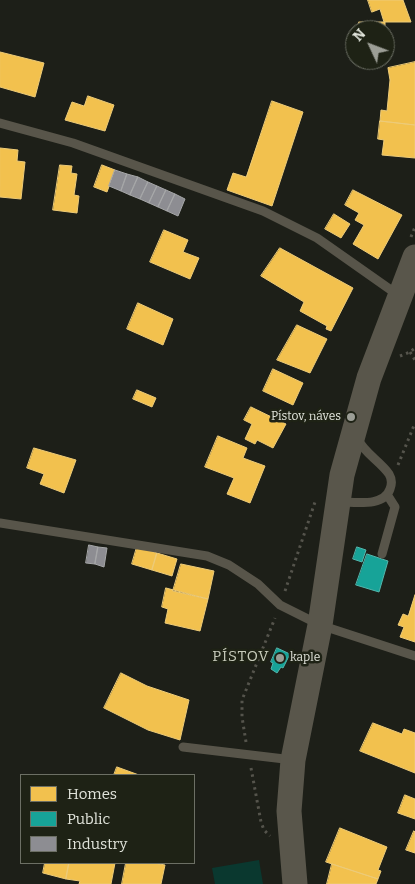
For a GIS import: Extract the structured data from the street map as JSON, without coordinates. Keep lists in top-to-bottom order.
{
  "districts": ["PÍSTOV"],
  "places": ["Pístov, náves", "kaple"],
  "legend": ["Homes", "Public", "Industry"],
  "north": "top left"
}
